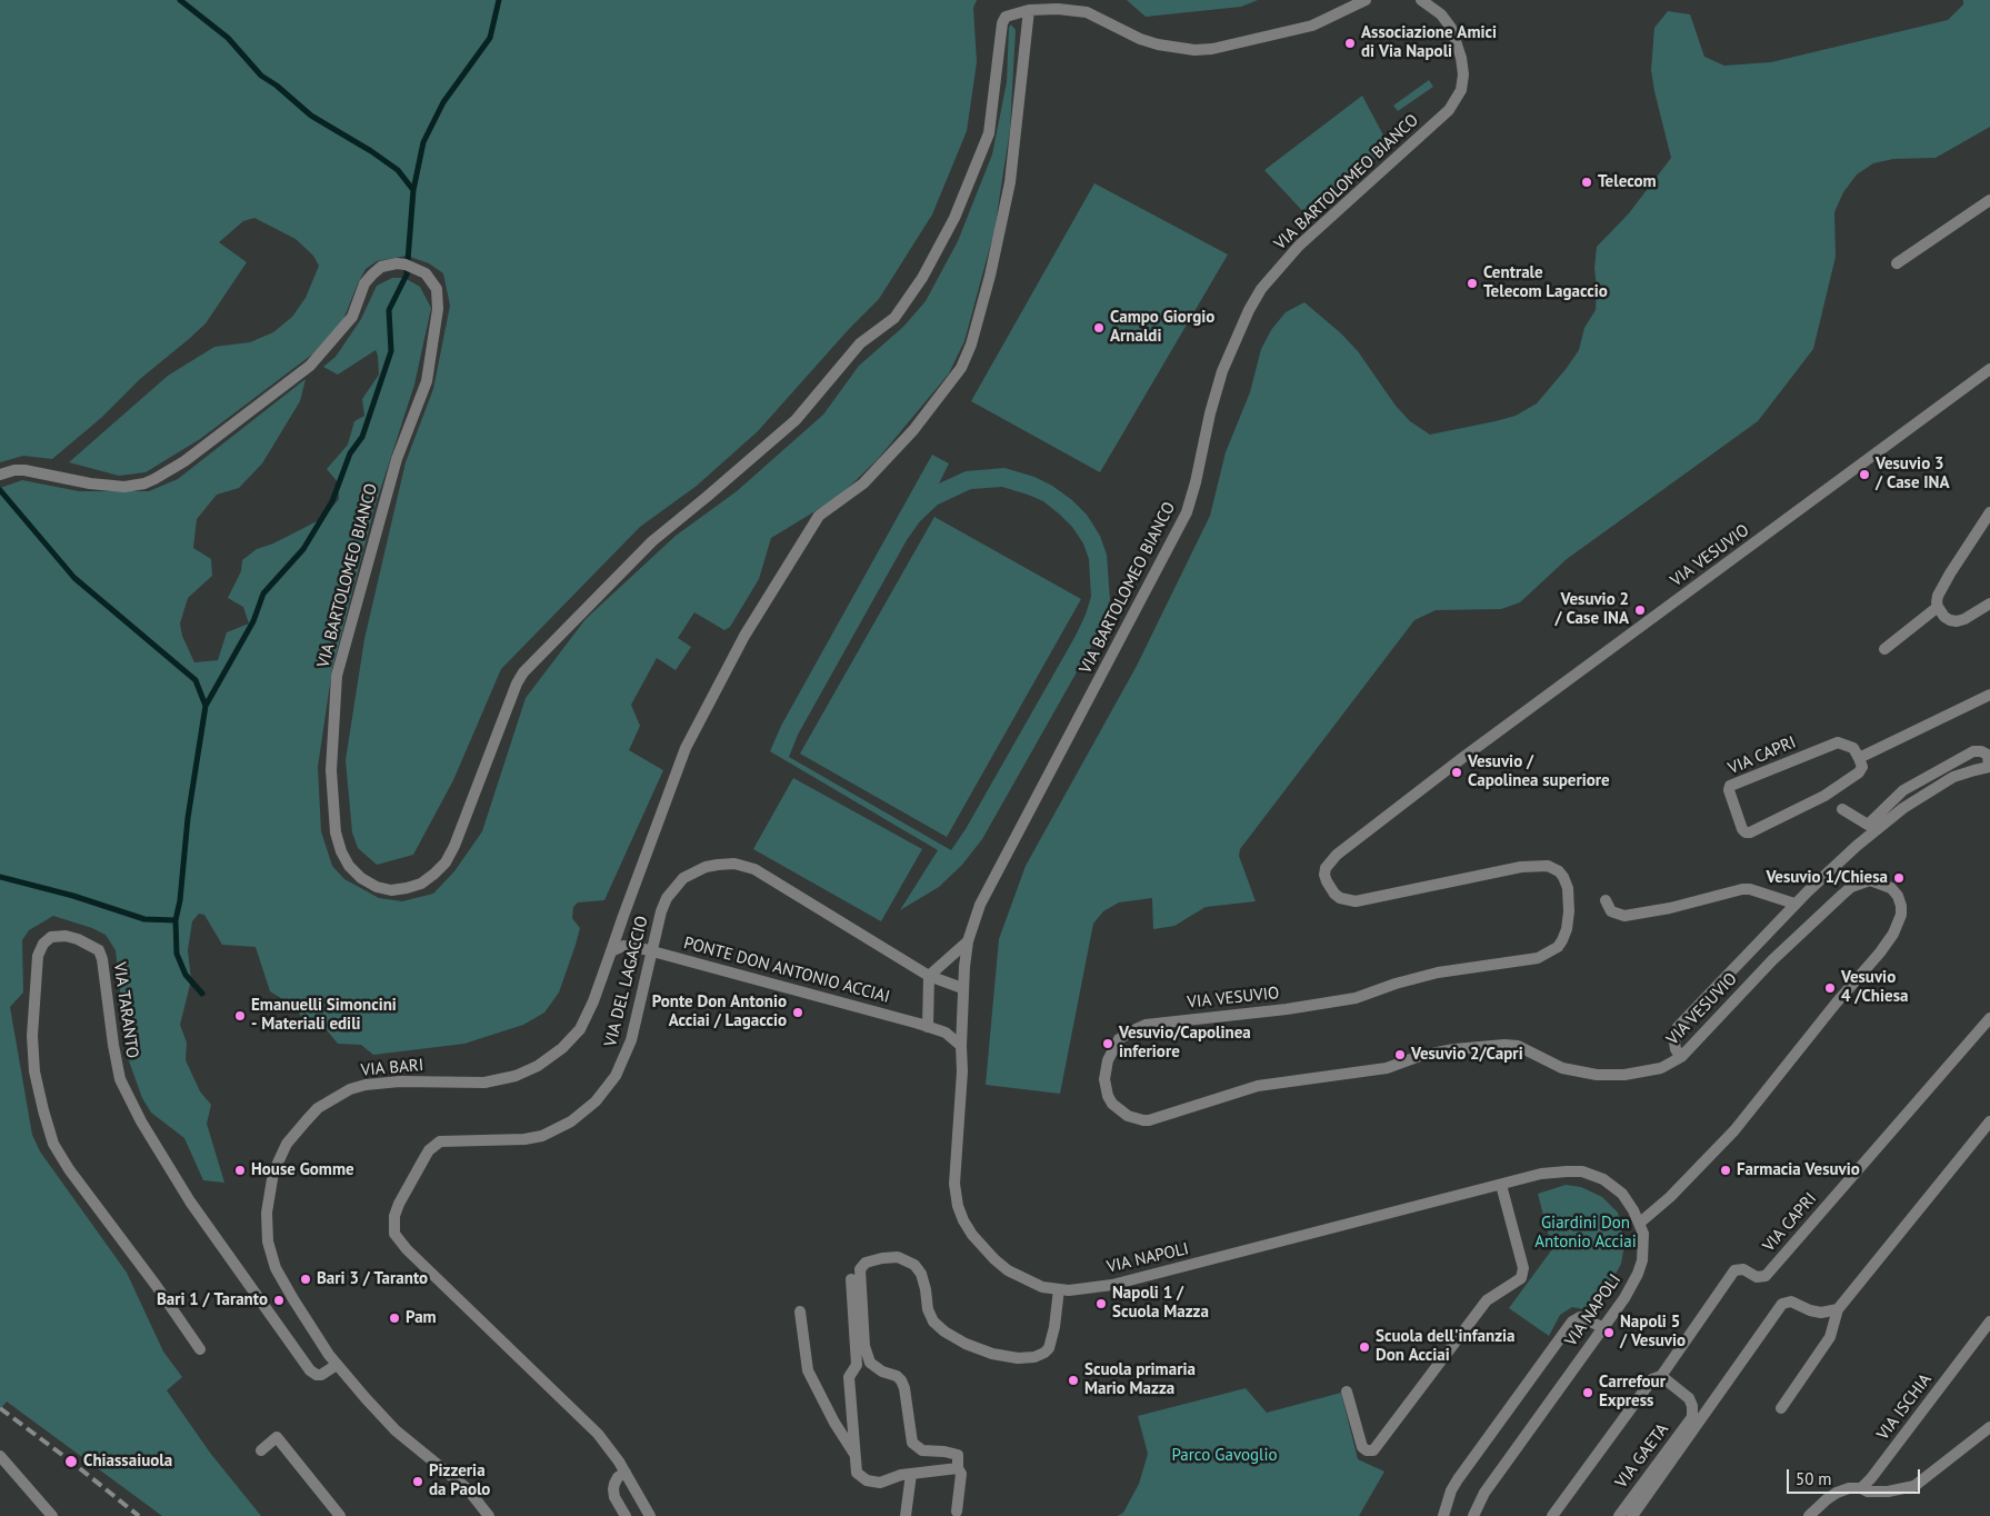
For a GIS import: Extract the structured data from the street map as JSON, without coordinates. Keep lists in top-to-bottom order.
{
  "streets": {
    "street": [
      "VIA BARTOLOMEO BIANCO",
      "VIA VESUVIO",
      "VIA CAPRI",
      "PONTE DON ANTONIO ACCIAI",
      "VIA DEL LAGACCIO",
      "VIA TARANTO",
      "VIA BARI",
      "VIA NAPOLI",
      "VIA ISCHIA",
      "VIA GAETA"
    ]
  },
  "crossings": [
    ["VIA BARTOLOMEO BIANCO", "VIA DEL LAGACCIO"],
    ["VIA BARTOLOMEO BIANCO", "VIA NAPOLI"],
    ["VIA VESUVIO", "VIA NAPOLI"],
    ["VIA CAPRI", "VIA GAETA"],
    ["PONTE DON ANTONIO ACCIAI", "VIA BARI"],
    ["VIA TARANTO", "VIA BARI"]
  ],
  "parks": ["Giardini Don Antonio Acciai", "Parco Gavoglio"],
  "places": [
    "Associazione Amici di Via Napoli",
    "Telecom",
    "Centrale Telecom Lagaccio",
    "Campo Giorgio Arnaldi",
    "Vesuvio 3 / Case INA",
    "Vesuvio 2 / Case INA",
    "Vesuvio / Capolinea superiore",
    "Vesuvio 1/Chiesa",
    "Vesuvio 4 /Chiesa",
    "Ponte Don Antonio Acciai / Lagaccio",
    "Emanuelli Simoncini - Materiali edili",
    "Vesuvio/Capolinea inferiore",
    "Vesuvio 2/Capri",
    "House Gomme",
    "Farmacia Vesuvio",
    "Bari 3 / Taranto",
    "Bari 1 / Taranto",
    "Napoli 1 / Scuola Mazza",
    "Pam",
    "Napoli 5 / Vesuvio",
    "Scuola dell'infanzia Don Acciai",
    "Scuola primaria Mario Mazza",
    "Carrefour Express",
    "Chiassaiuola",
    "Pizzeria da Paolo"
  ],
  "scale_bar": "50 m"
}
